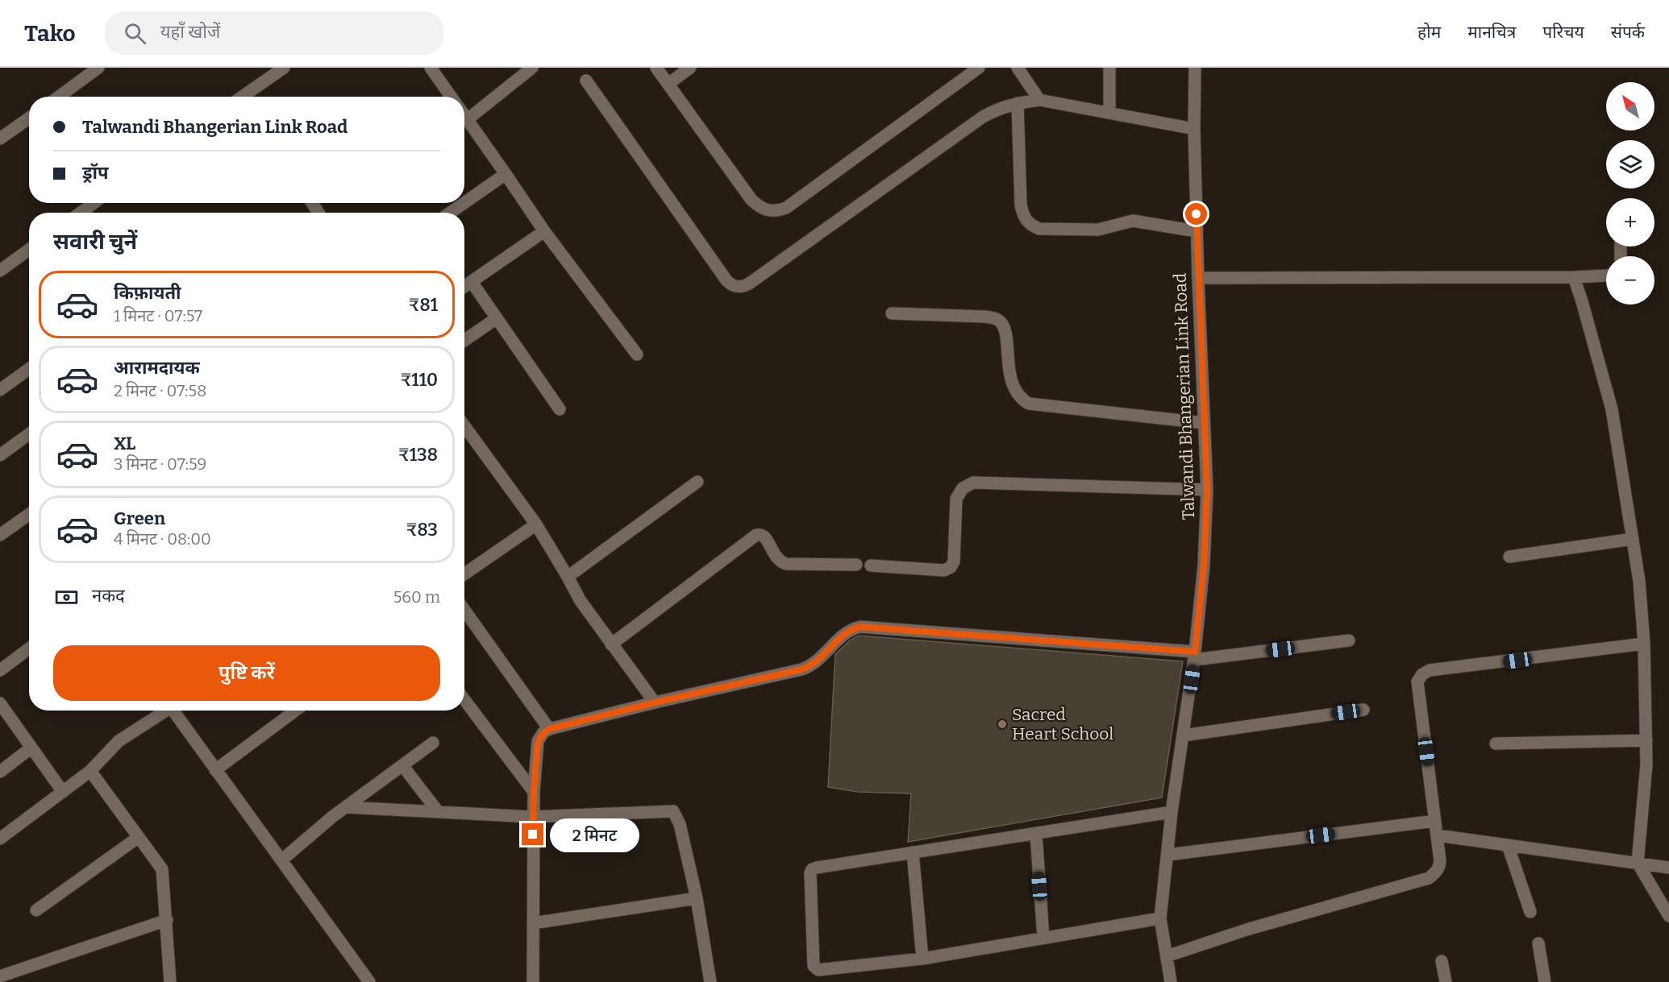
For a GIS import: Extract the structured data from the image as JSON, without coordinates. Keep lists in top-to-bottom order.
{
  "streets": {
    "street": ["Talwandi Bhangerian Link Road"]
  },
  "places": ["Sacred Heart School"],
  "north": "top left",
  "page": {
    "header": "Tako",
    "search": "यहाँ खोजें",
    "nav": [
      "होम",
      "मानचित्र",
      "परिचय",
      "संपर्क"
    ],
    "map_buttons": ["+", "−"],
    "banner": ["Talwandi Bhangerian Link Road", "ड्रॉप"],
    "heading": "सवारी चुनें",
    "list": [
      {
        "name": "किफ़ायती",
        "note": "1 मिनट · 07:57",
        "value": "₹81"
      },
      {
        "name": "आरामदायक",
        "note": "2 मिनट · 07:58",
        "value": "₹110"
      },
      {
        "name": "XL",
        "note": "3 मिनट · 07:59",
        "value": "₹138"
      },
      {
        "name": "Green",
        "note": "4 मिनट · 08:00",
        "value": "₹83"
      }
    ],
    "pay": ["नकद", "560 m"],
    "buttons": "पुष्टि करें",
    "bubble": "2 मिनट"
  }
}
